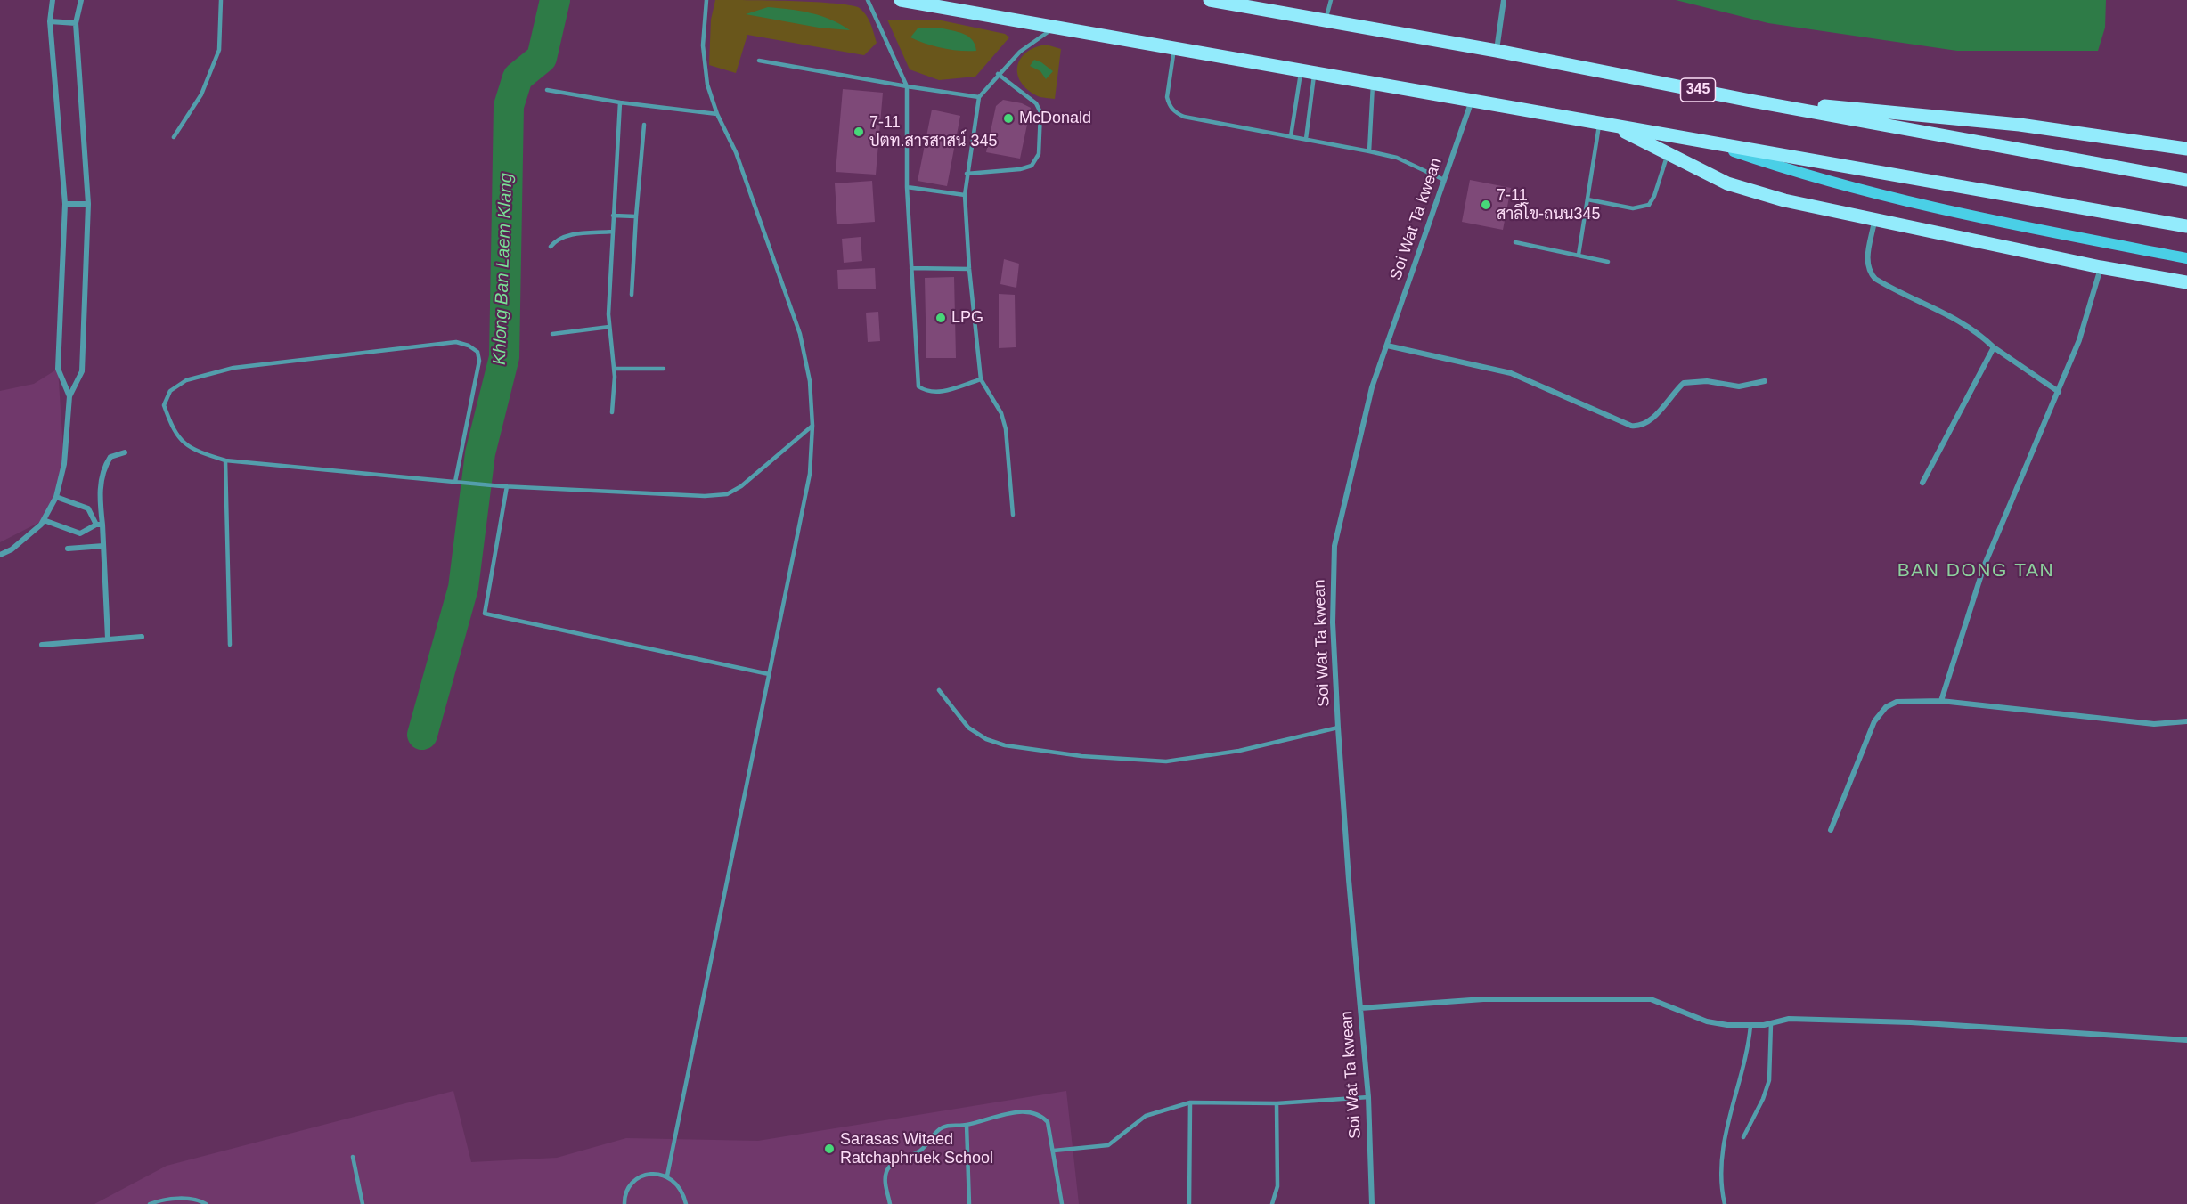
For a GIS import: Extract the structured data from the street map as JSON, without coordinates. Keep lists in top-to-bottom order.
{
  "streets": {
    "main road": ["345"],
    "street": ["Soi Wat Ta kwean"]
  },
  "districts": ["BAN DONG TAN"],
  "water": ["Khlong Ban Laem Klang"],
  "places": [
    "McDonald",
    "7-11 ปตท.สารสาสน์ 345",
    "7-11 สาลีโข-ถนน345",
    "LPG",
    "Sarasas Witaed Ratchaphruek School"
  ]
}
